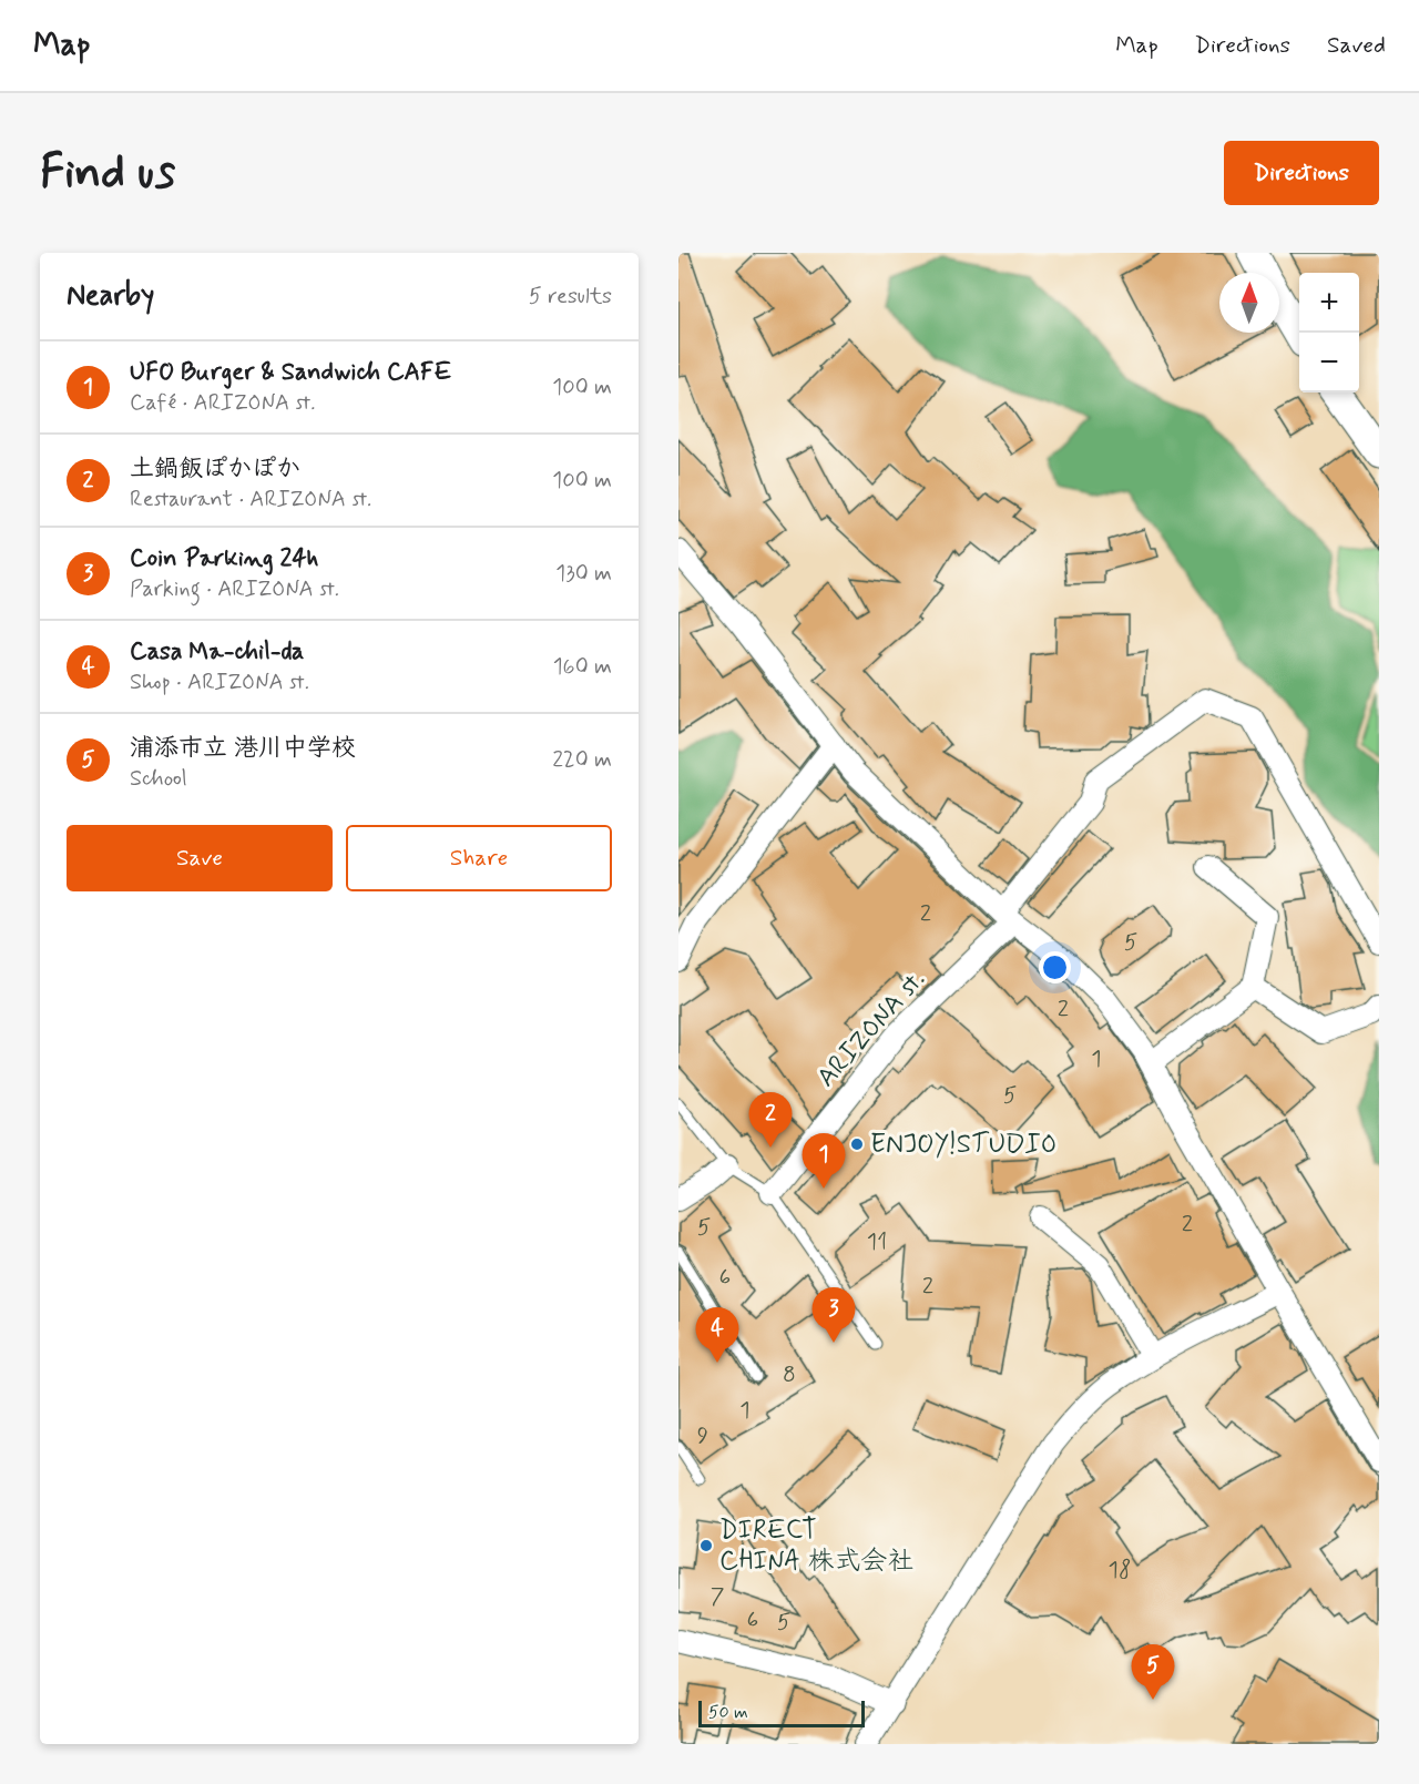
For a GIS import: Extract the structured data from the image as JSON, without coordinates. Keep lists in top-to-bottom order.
{
  "streets": {
    "street": ["ARIZONA st."]
  },
  "places": ["ENJOY!STUDIO", "DIRECT CHINA 株式会社"],
  "house_numbers": [
    "2",
    "5",
    "2",
    "1",
    "5",
    "2",
    "5",
    "11",
    "6",
    "2",
    "8",
    "1",
    "9",
    "18",
    "7",
    "6",
    "5"
  ],
  "scale_bar": "50 m",
  "north": "top",
  "page": {
    "header": "Map",
    "nav": ["Map", "Directions", "Saved"],
    "buttons": [
      "Directions",
      ["Save", "Share"]
    ],
    "title": "Find us",
    "heading": ["Nearby", "5 results"],
    "map_buttons": ["+", "−"],
    "list": [
      {
        "mark": "1",
        "name": "UFO Burger & Sandwich CAFE",
        "note": "Café · ARIZONA st.",
        "value": "100 m"
      },
      {
        "mark": "2",
        "name": "土鍋飯ぽかぽか",
        "note": "Restaurant · ARIZONA st.",
        "value": "100 m"
      },
      {
        "mark": "3",
        "name": "Coin Parking 24h",
        "note": "Parking · ARIZONA st.",
        "value": "130 m"
      },
      {
        "mark": "4",
        "name": "Casa Ma-chil-da",
        "note": "Shop · ARIZONA st.",
        "value": "160 m"
      },
      {
        "mark": "5",
        "name": "浦添市立 港川中学校",
        "note": "School",
        "value": "220 m"
      }
    ],
    "pins": [
      "2",
      "1",
      "3",
      "4",
      "5"
    ],
    "scale": "50 m"
  }
}
